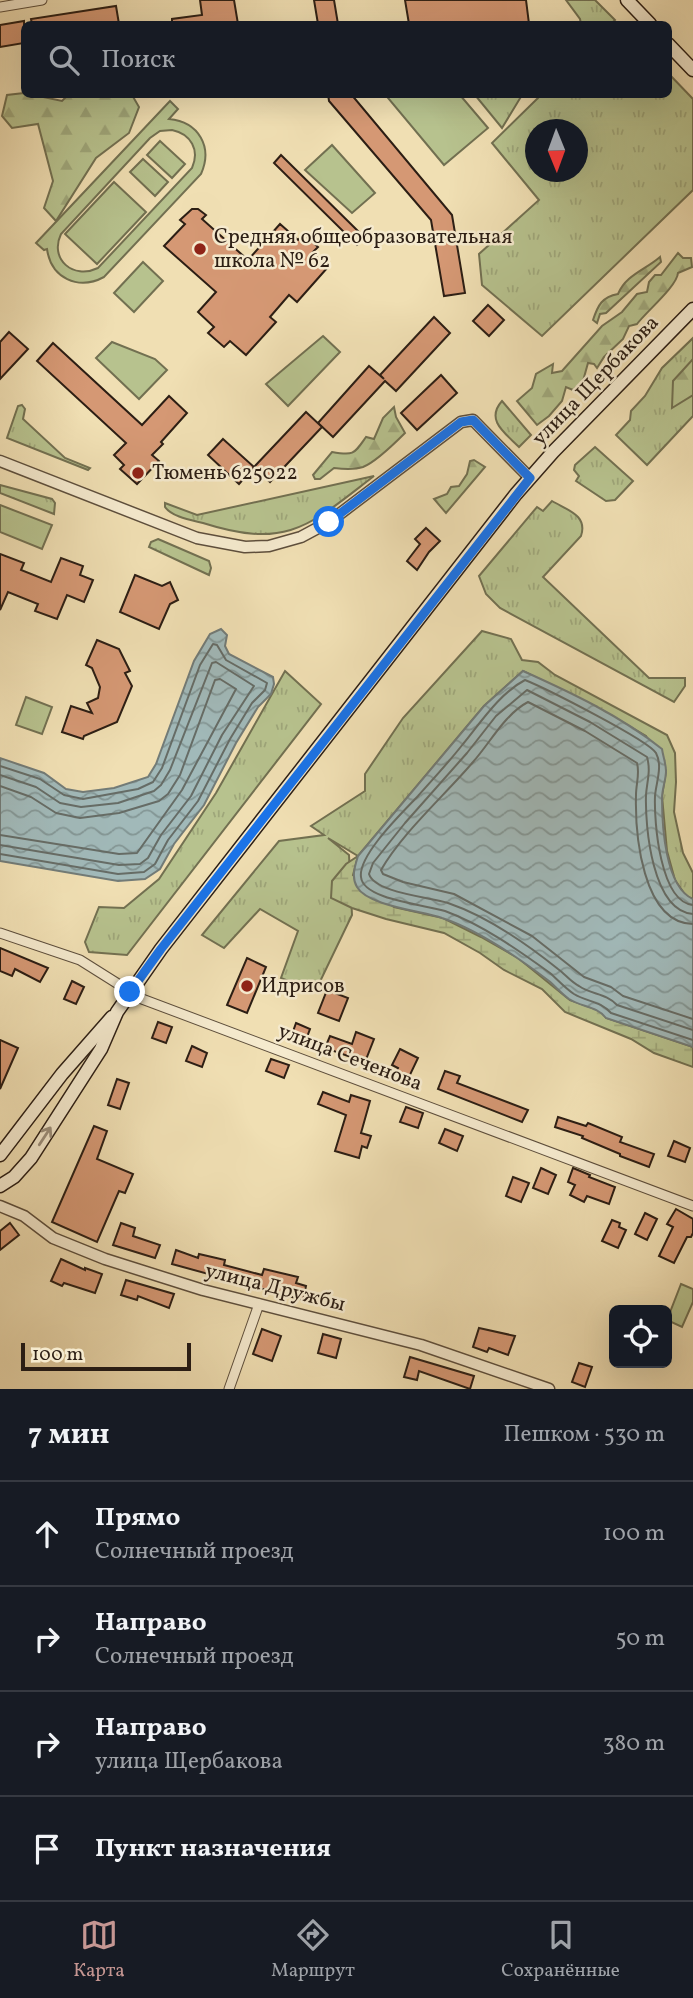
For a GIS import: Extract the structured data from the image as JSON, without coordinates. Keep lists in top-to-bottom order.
{
  "streets": {
    "main road": ["улица Щербакова"],
    "street": ["улица Сеченова", "улица Дружбы"]
  },
  "crossings": [
    ["улица Щербакова", "улица Сеченова"]
  ],
  "places": ["Средняя общеобразовательная школа № 62", "Тюмень 625022", "Идрисов"],
  "scale_bar": "100 m",
  "north": "bottom",
  "page": {
    "search": "Поиск",
    "scale": "100 m",
    "heading": ["7 мин", "Пешком · 530 m"],
    "list": [
      ["Прямо", "Солнечный проезд", "100 m"],
      ["Направо", "Солнечный проезд", "50 m"],
      ["Направо", "улица Щербакова", "380 m"],
      "Пункт назначения"
    ],
    "nav": ["Карта", "Маршрут", "Сохранённые"]
  }
}
